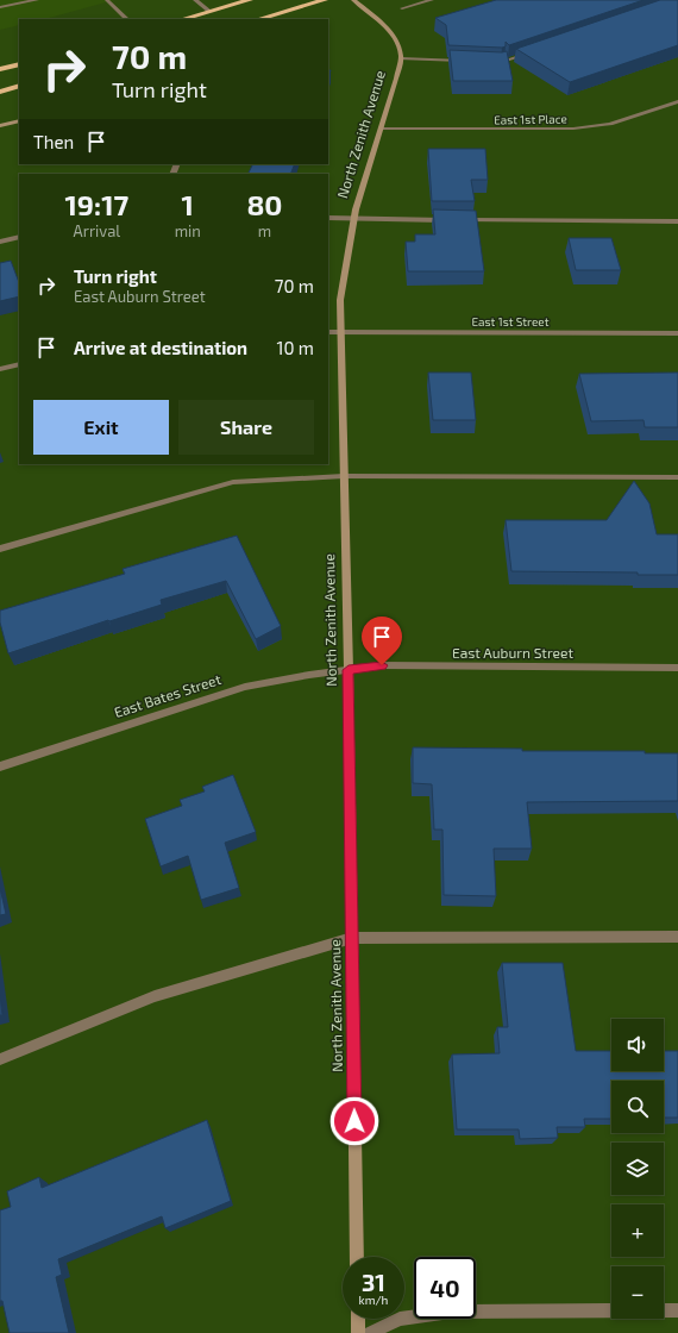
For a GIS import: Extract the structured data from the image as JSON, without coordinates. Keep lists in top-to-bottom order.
{
  "streets": {
    "street": [
      "East 1st Place",
      "North Zenith Avenue",
      "East 1st Street",
      "East Auburn Street",
      "East Bates Street"
    ]
  },
  "crossings": [
    ["East 1st Place", "North Zenith Avenue"],
    ["North Zenith Avenue", "East 1st Street"],
    ["North Zenith Avenue", "East Auburn Street"],
    ["North Zenith Avenue", "East Bates Street"],
    ["East Auburn Street", "East Bates Street"]
  ],
  "page": {
    "turn": ["70 m", "Turn right"],
    "then": "Then",
    "eta": [
      "19:17",
      "Arrival",
      "1",
      "min",
      "80",
      "m"
    ],
    "list": [
      {
        "name": "Turn right",
        "note": "East Auburn Street",
        "value": "70 m"
      },
      {
        "name": "Arrive at destination",
        "value": "10 m"
      }
    ],
    "buttons": ["Exit", "Share"],
    "map_buttons": ["+", "−"],
    "speed": "31 km/h",
    "limit": "40"
  }
}
